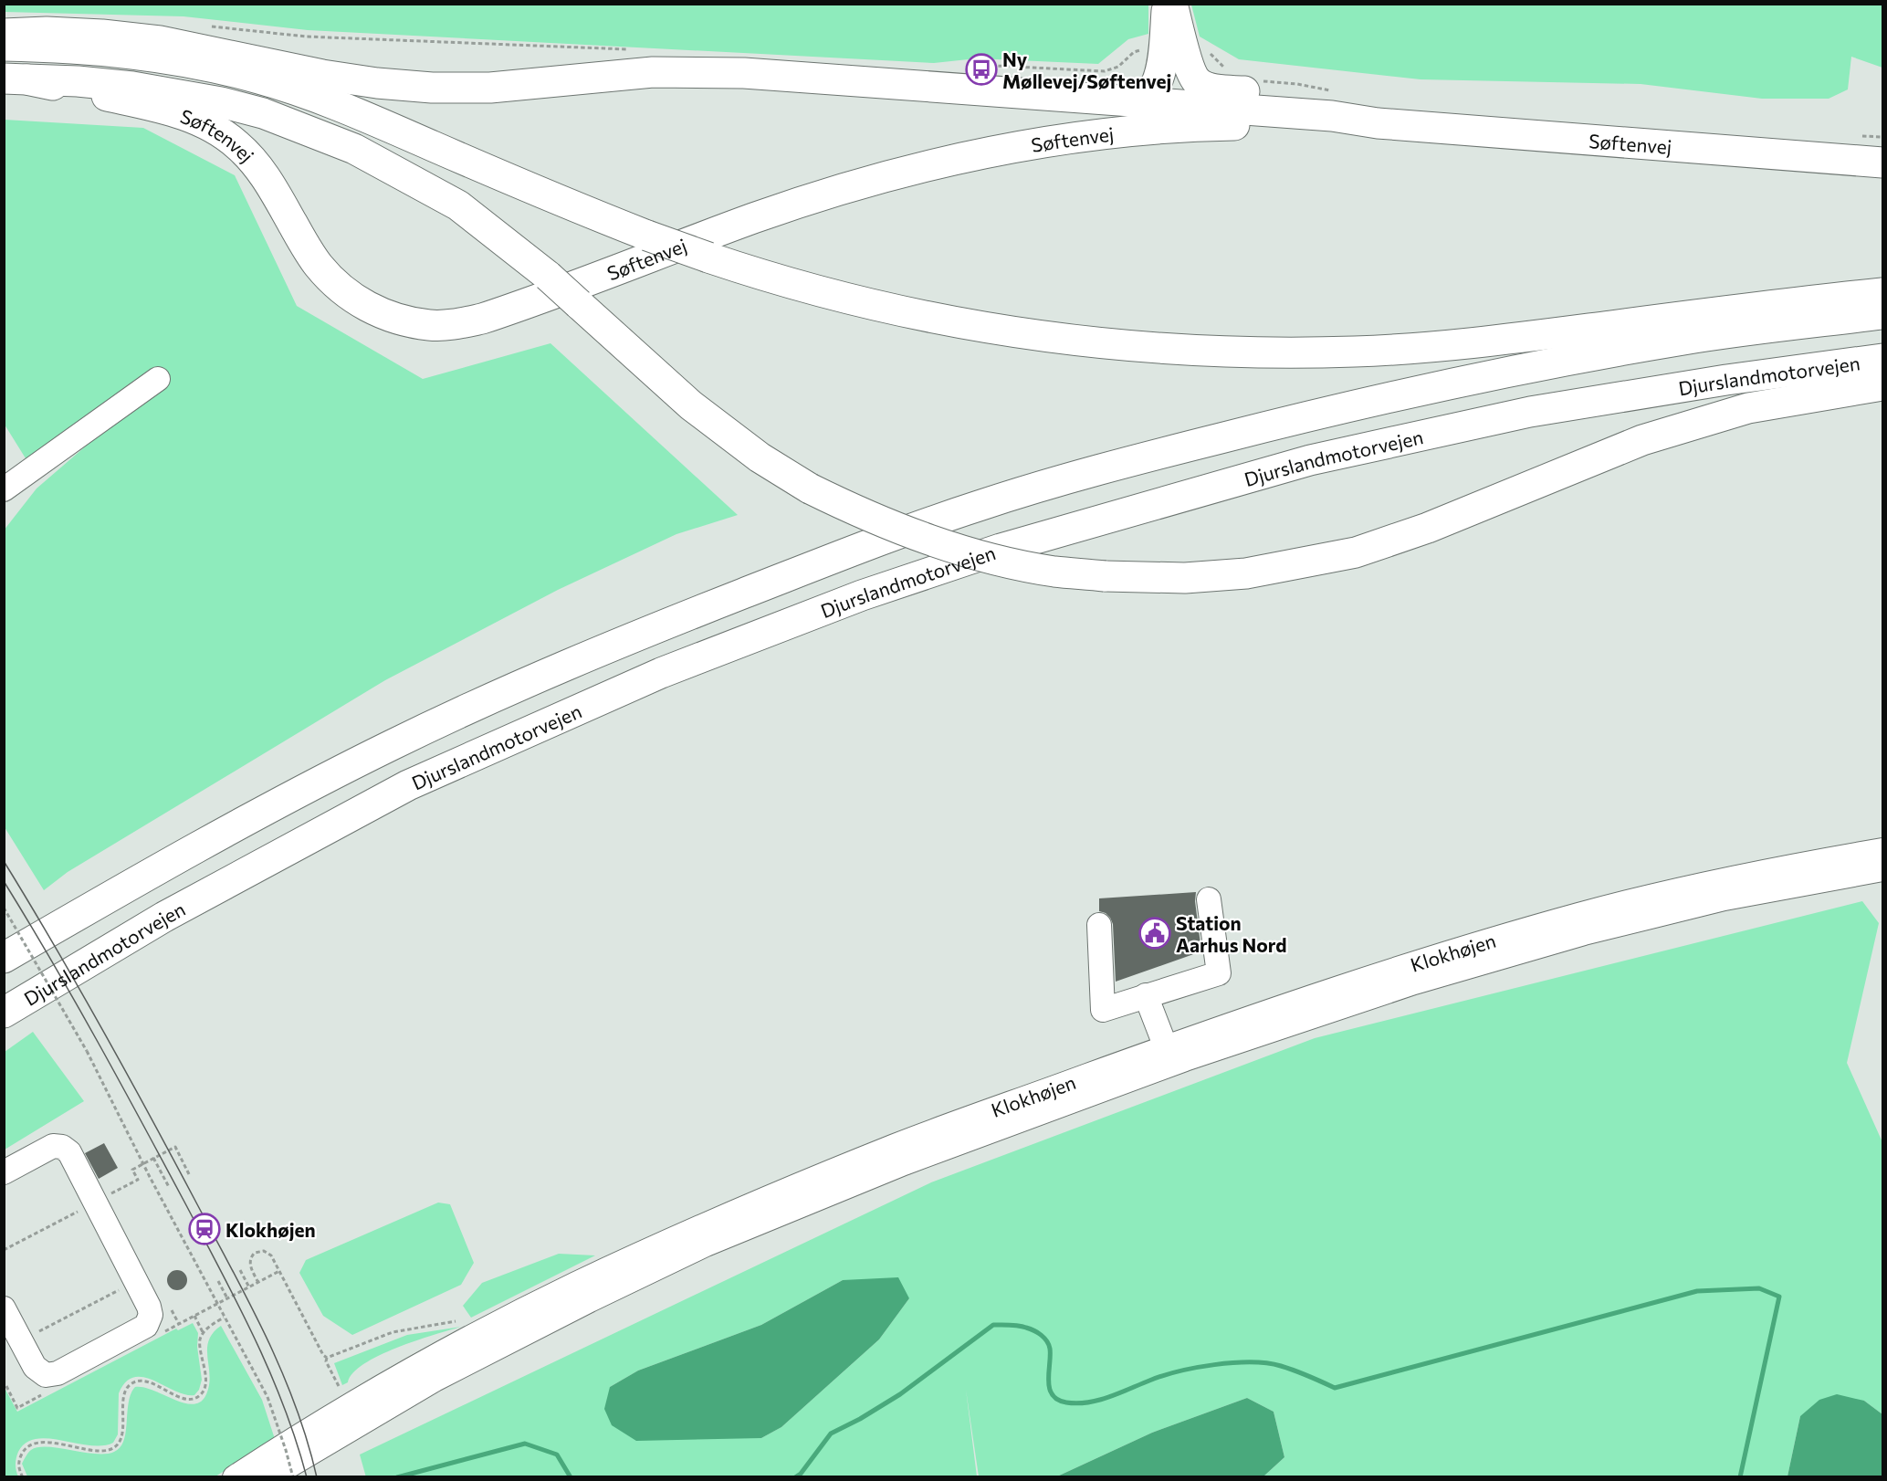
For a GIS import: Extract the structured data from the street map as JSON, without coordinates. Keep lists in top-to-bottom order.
{
  "streets": {
    "main road": ["Søftenvej", "Djurslandmotorvejen"],
    "street": ["Klokhøjen"]
  },
  "places": {
    "bus stop": ["Ny Møllevej/Søftenvej"],
    "public building": ["Station Aarhus Nord"],
    "station": ["Klokhøjen"]
  }
}
